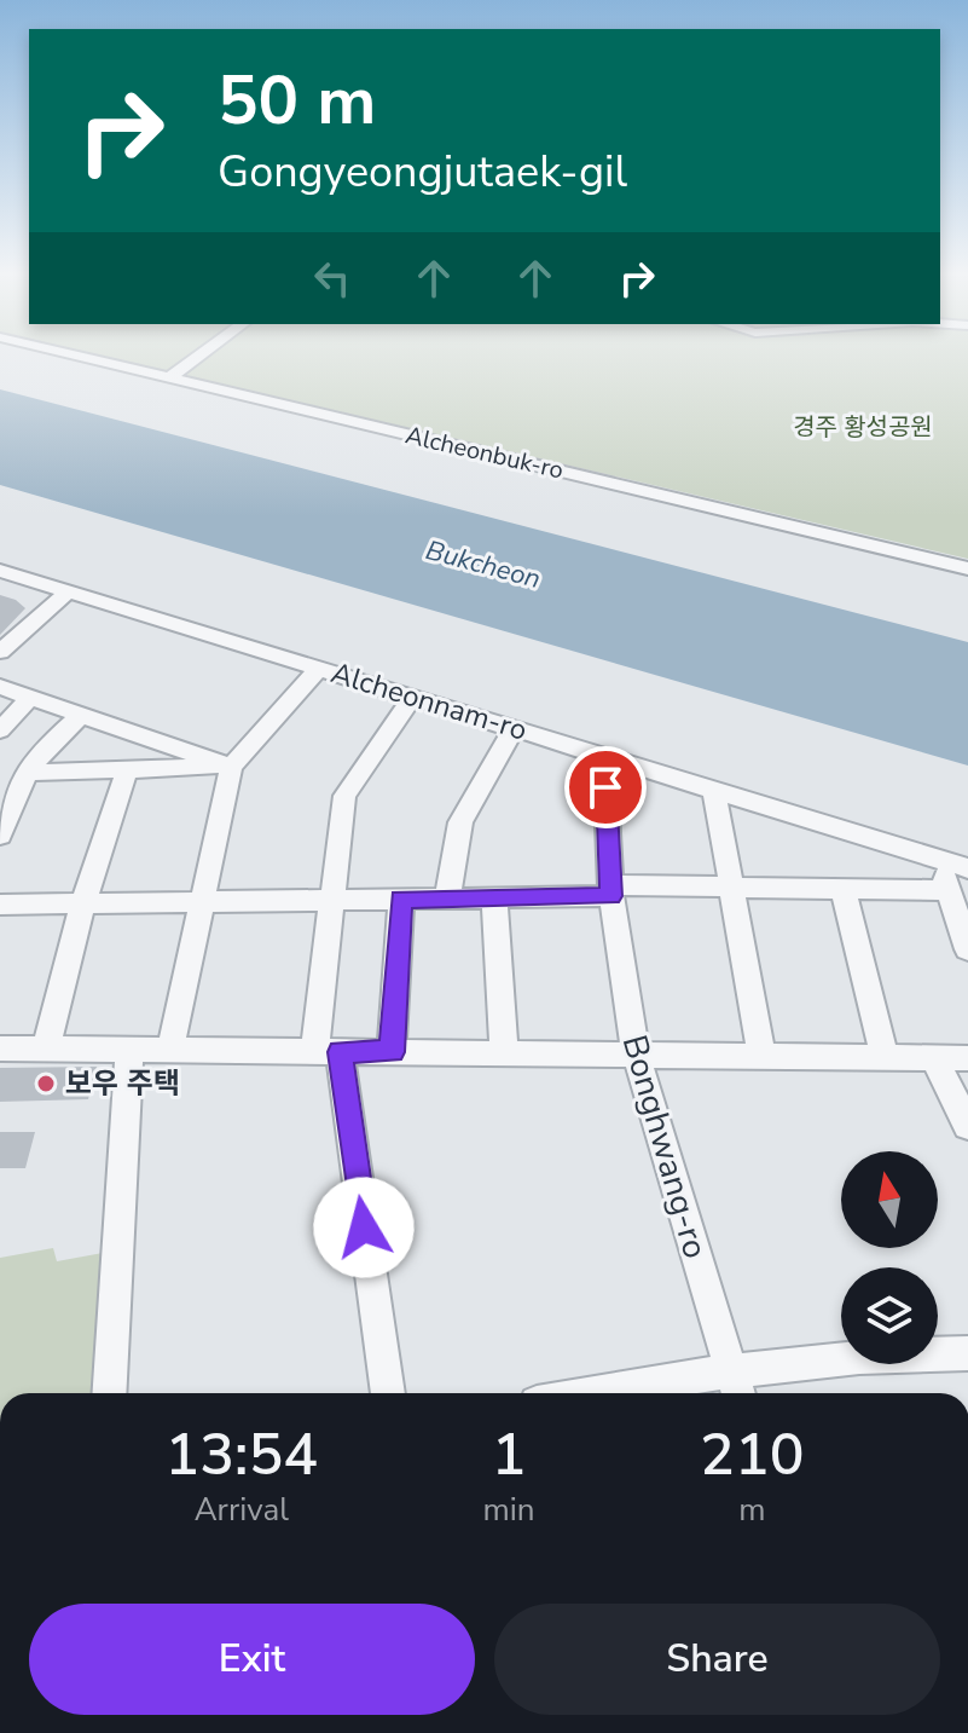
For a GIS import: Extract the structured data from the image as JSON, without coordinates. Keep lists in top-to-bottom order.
{
  "streets": {
    "street": ["Alcheonbuk-ro", "Alcheonnam-ro", "Bonghwang-ro"]
  },
  "crossings": [
    ["Alcheonnam-ro", "Bonghwang-ro"]
  ],
  "water": ["Bukcheon"],
  "parks": ["경주 황성공원"],
  "places": ["보우 주택"],
  "north": "top",
  "page": {
    "turn": ["50 m", "Gongyeongjutaek-gil"],
    "eta": [
      "13:54",
      "Arrival",
      "1",
      "min",
      "210",
      "m"
    ],
    "buttons": ["Exit", "Share"]
  }
}
